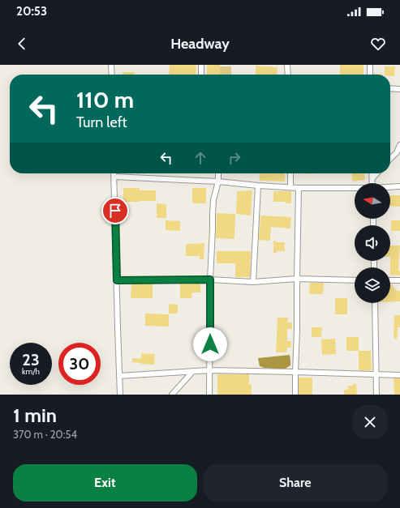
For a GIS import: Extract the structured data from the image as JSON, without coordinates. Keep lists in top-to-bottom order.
{
  "north": "left",
  "page": {
    "status": "20:53",
    "header": "Headway",
    "turn": ["110 m", "Turn left"],
    "speed": "23 km/h",
    "limit": "30",
    "heading": ["1 min", "370 m · 20:54"],
    "buttons": ["Exit", "Share"]
  }
}
